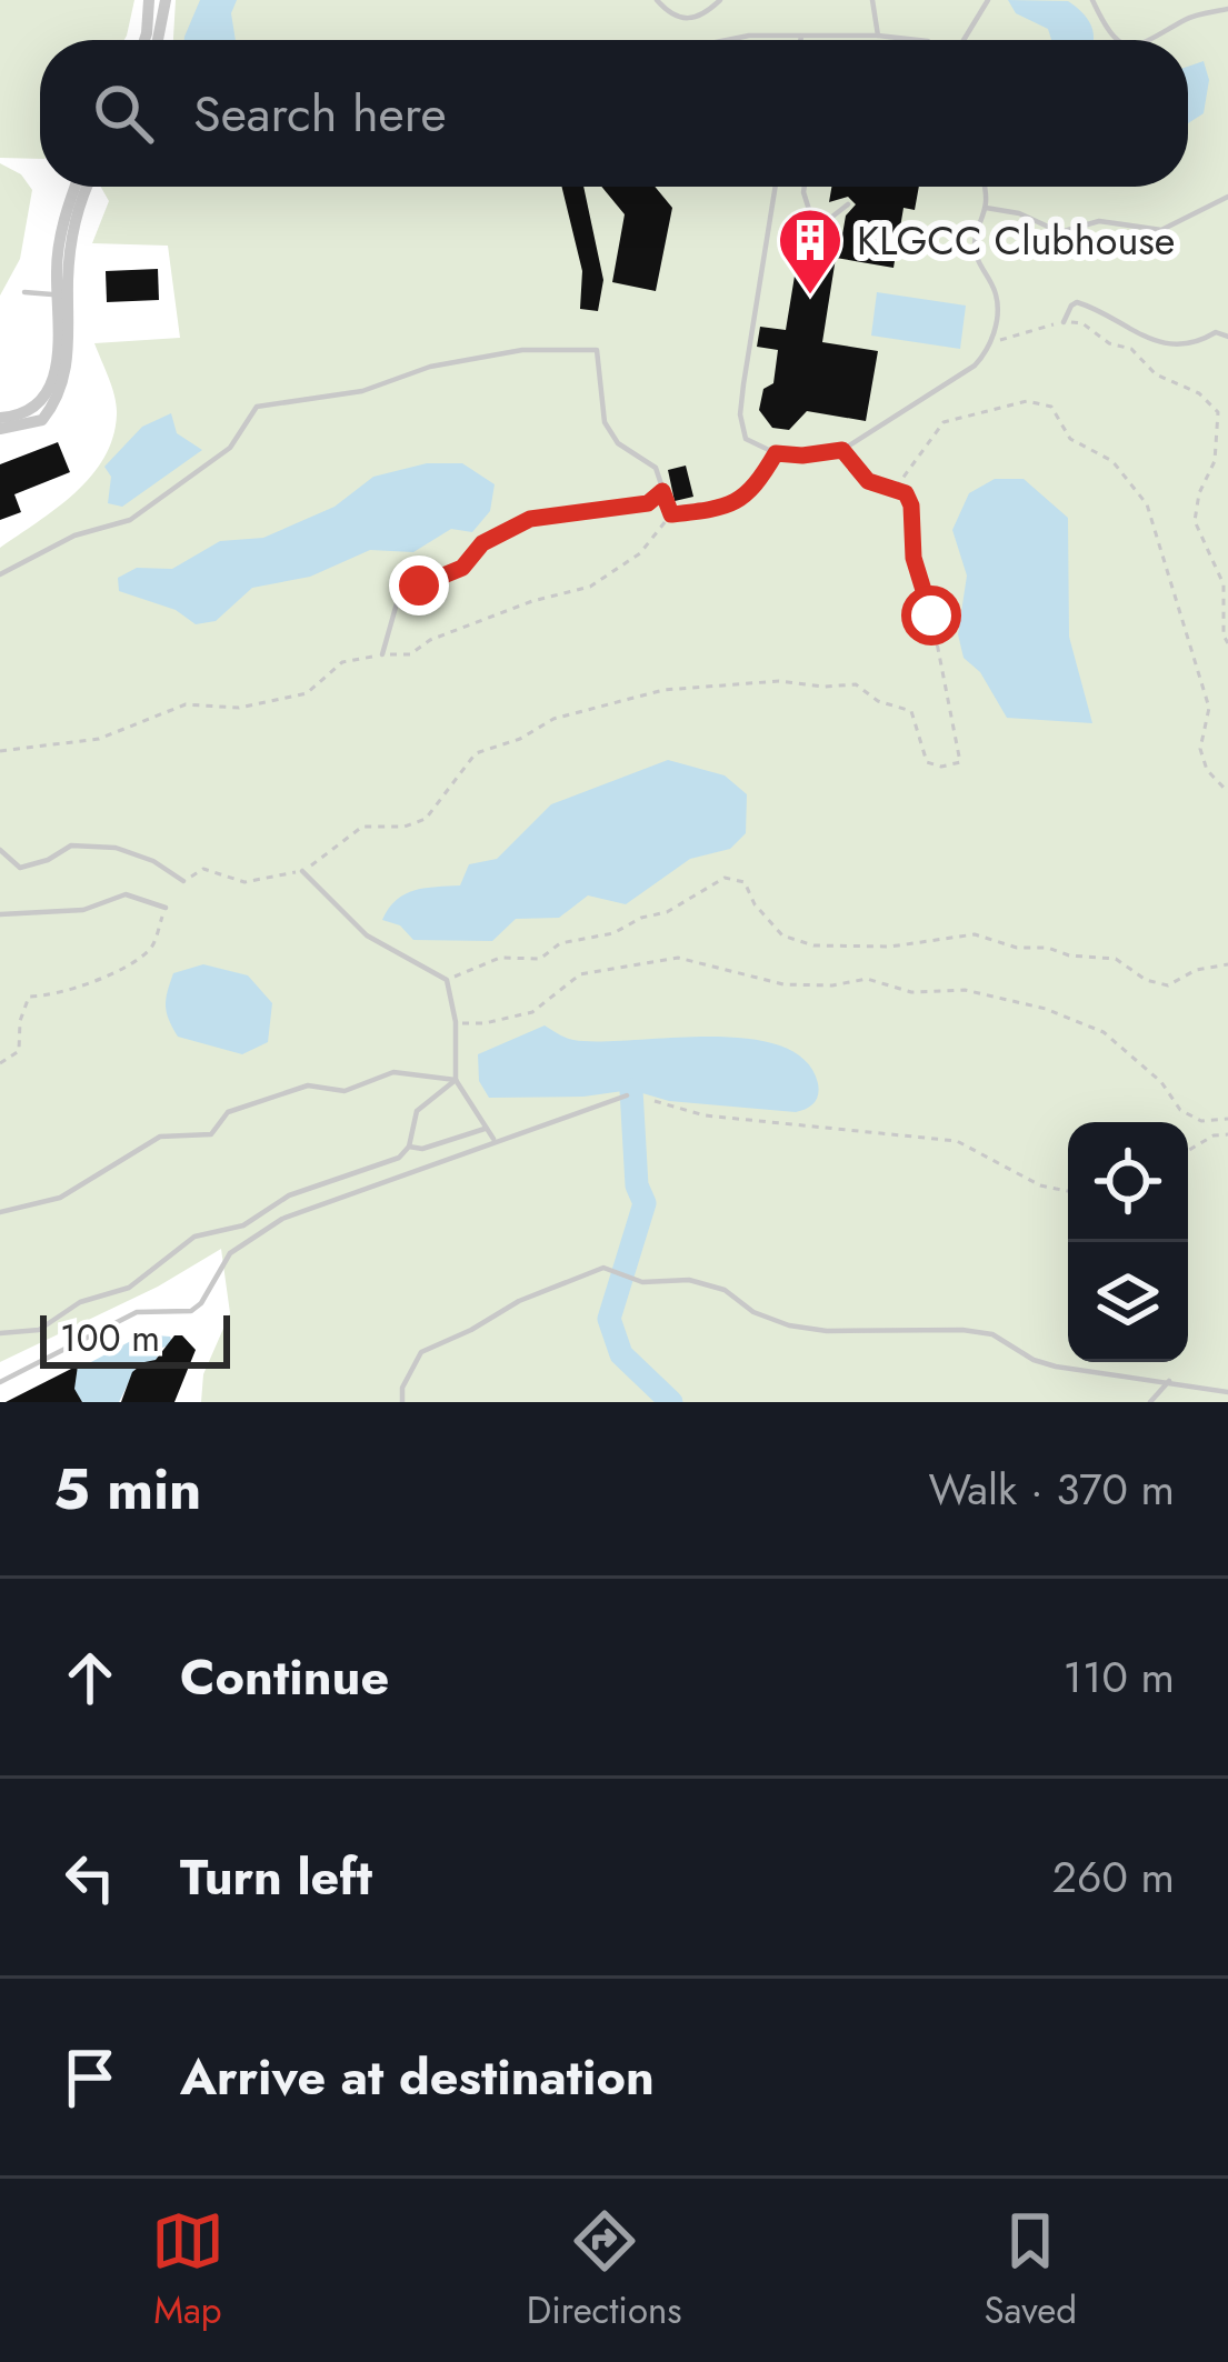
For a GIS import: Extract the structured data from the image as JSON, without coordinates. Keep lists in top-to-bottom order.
{
  "places": {
    "building": ["KLGCC Clubhouse"]
  },
  "scale_bar": "100 m",
  "page": {
    "search": "Search here",
    "scale": "100 m",
    "heading": ["5 min", "Walk · 370 m"],
    "list": [
      ["Continue", "110 m"],
      ["Turn left", "260 m"],
      "Arrive at destination"
    ],
    "nav": ["Map", "Directions", "Saved"]
  }
}
